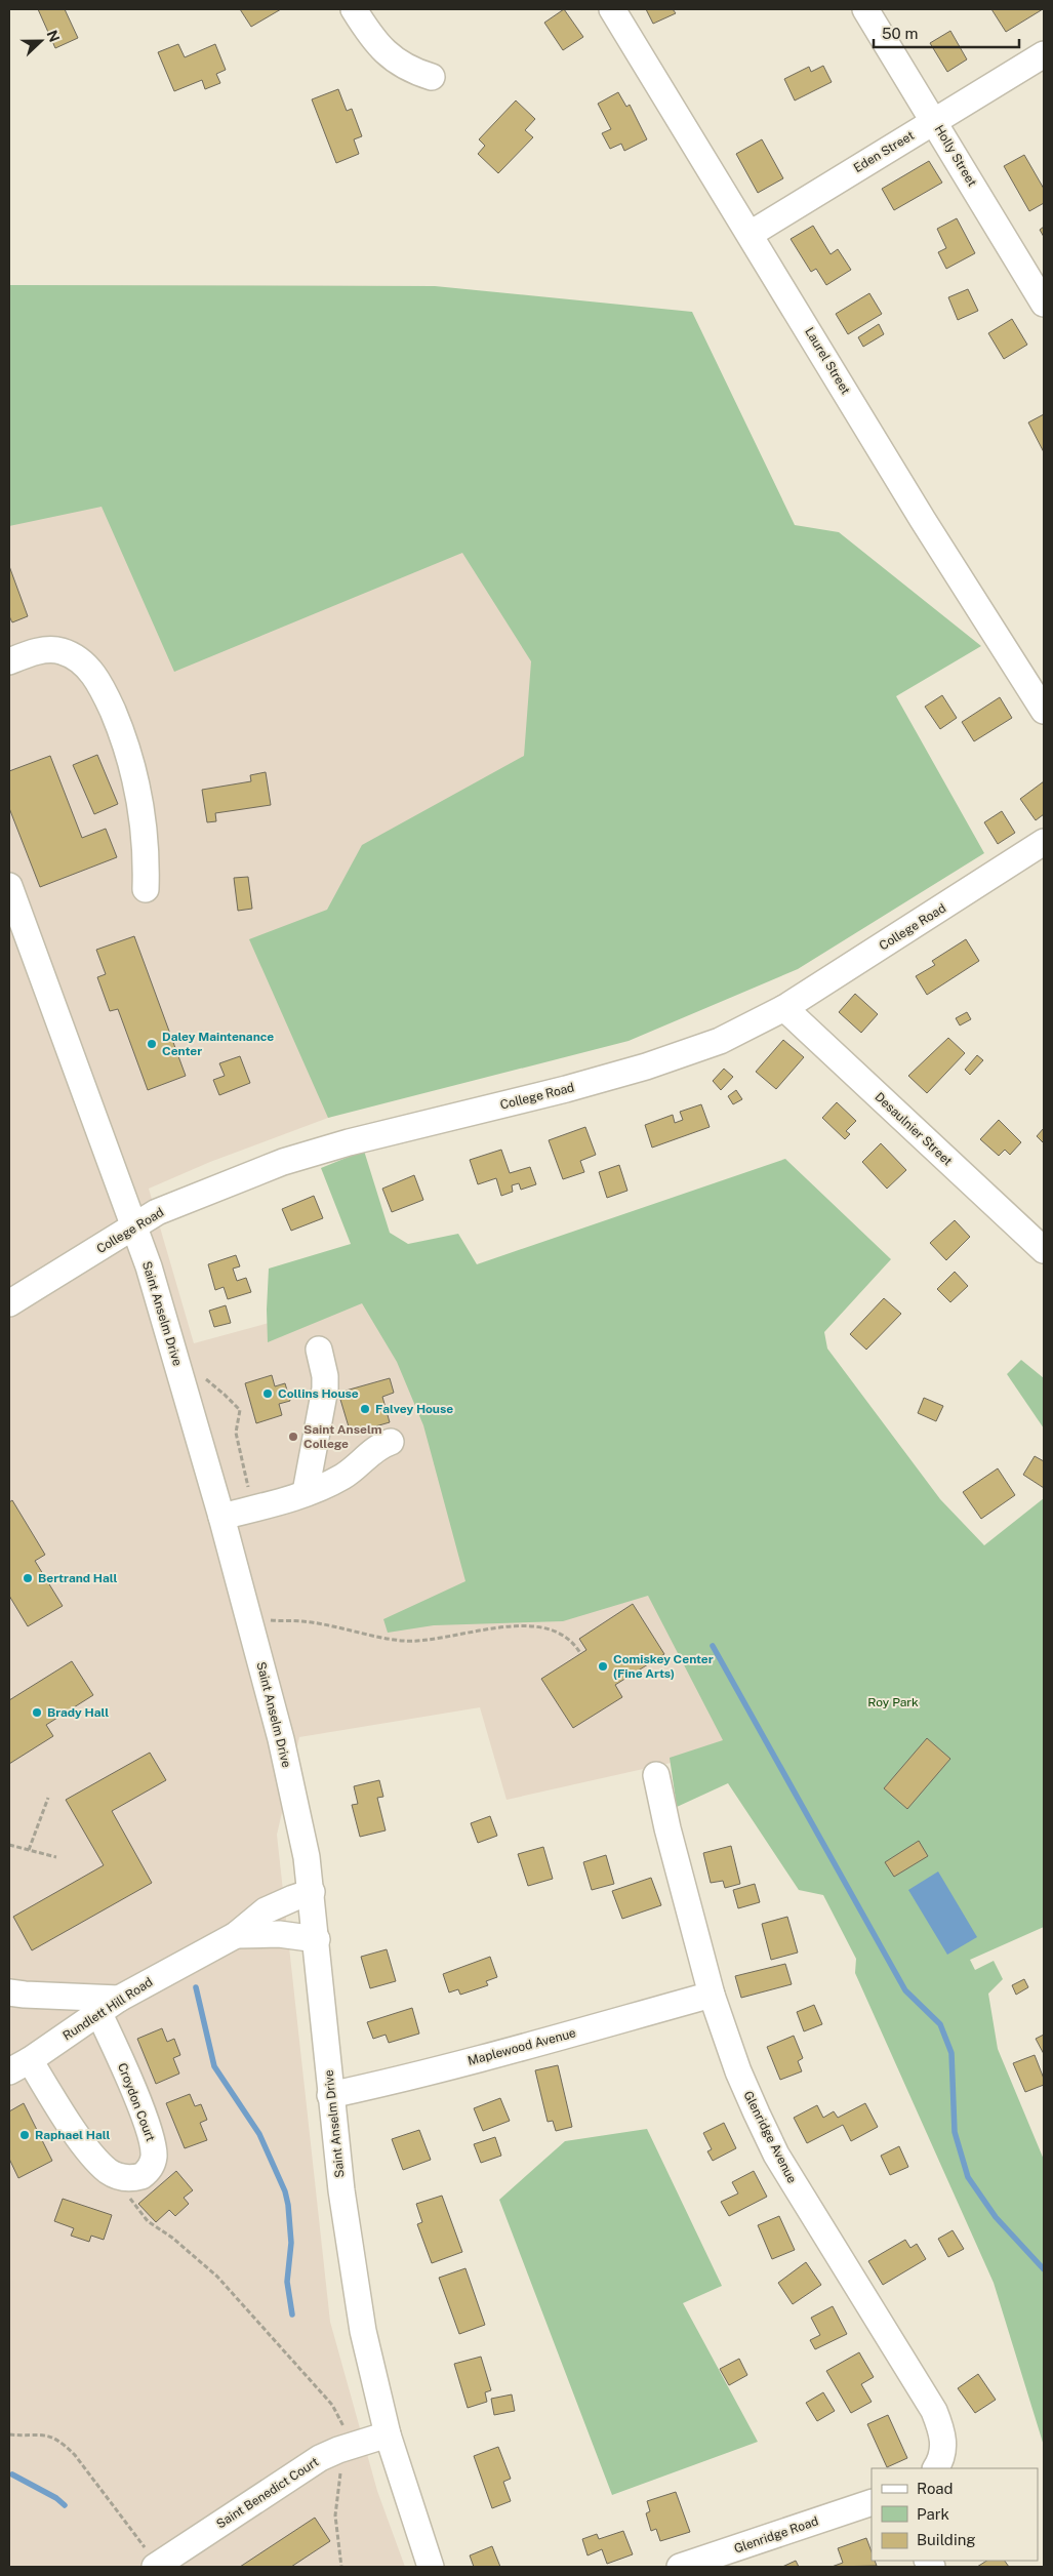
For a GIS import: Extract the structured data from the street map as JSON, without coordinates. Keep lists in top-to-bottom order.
{
  "streets": {
    "street": [
      "Eden Street",
      "Holly Street",
      "Laurel Street",
      "College Road",
      "Desaulnier Street",
      "Saint Anselm Drive",
      "Rundlett Hill Road",
      "Maplewood Avenue",
      "Croydon Court",
      "Glenridge Avenue",
      "Saint Benedict Court",
      "Glenridge Road"
    ]
  },
  "crossings": [
    ["Eden Street", "Holly Street"],
    ["Eden Street", "Laurel Street"],
    ["College Road", "Desaulnier Street"],
    ["College Road", "Saint Anselm Drive"],
    ["Saint Anselm Drive", "Rundlett Hill Road"],
    ["Saint Anselm Drive", "Maplewood Avenue"],
    ["Saint Anselm Drive", "Saint Benedict Court"],
    ["Rundlett Hill Road", "Croydon Court"],
    ["Maplewood Avenue", "Glenridge Avenue"]
  ],
  "parks": ["Roy Park"],
  "places": [
    "Daley Maintenance Center",
    "Collins House",
    "Falvey House",
    "Saint Anselm College",
    "Bertrand Hall",
    "Comiskey Center (Fine Arts)",
    "Brady Hall",
    "Raphael Hall"
  ],
  "legend": ["Road", "Park", "Building"],
  "scale_bar": "50 m",
  "north": "right"
}
